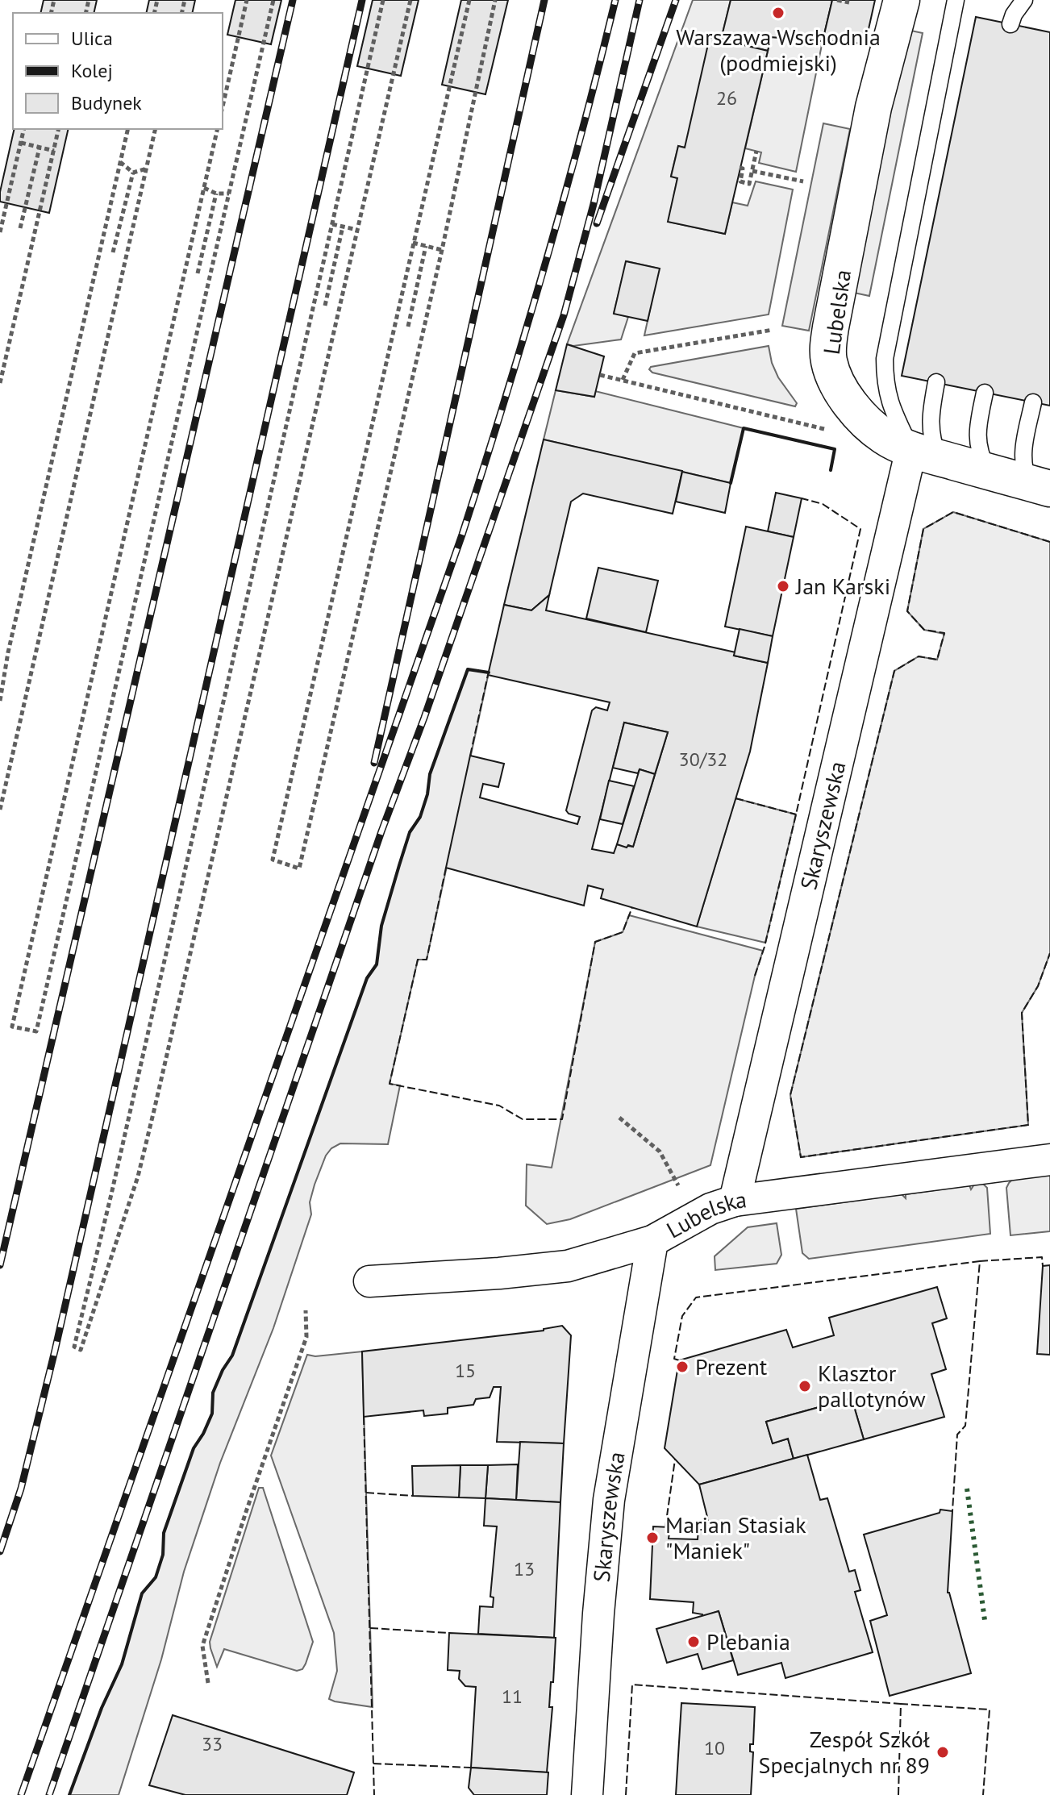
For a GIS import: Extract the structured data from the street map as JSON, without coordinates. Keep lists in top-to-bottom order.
{
  "streets": {
    "street": ["Lubelska", "Skaryszewska"]
  },
  "crossings": [
    ["Lubelska", "Skaryszewska"]
  ],
  "places": [
    "Warszawa Wschodnia (podmiejski)",
    "Jan Karski",
    "Prezent",
    "Klasztor pallotynów",
    "Marian Stasiak \"Maniek\"",
    "Plebania",
    "Zespół Szkół Specjalnych nr 89"
  ],
  "house_numbers": [
    "26",
    "30/32",
    "15",
    "13",
    "11",
    "33",
    "10"
  ],
  "legend": ["Ulica", "Kolej", "Budynek"]
}
